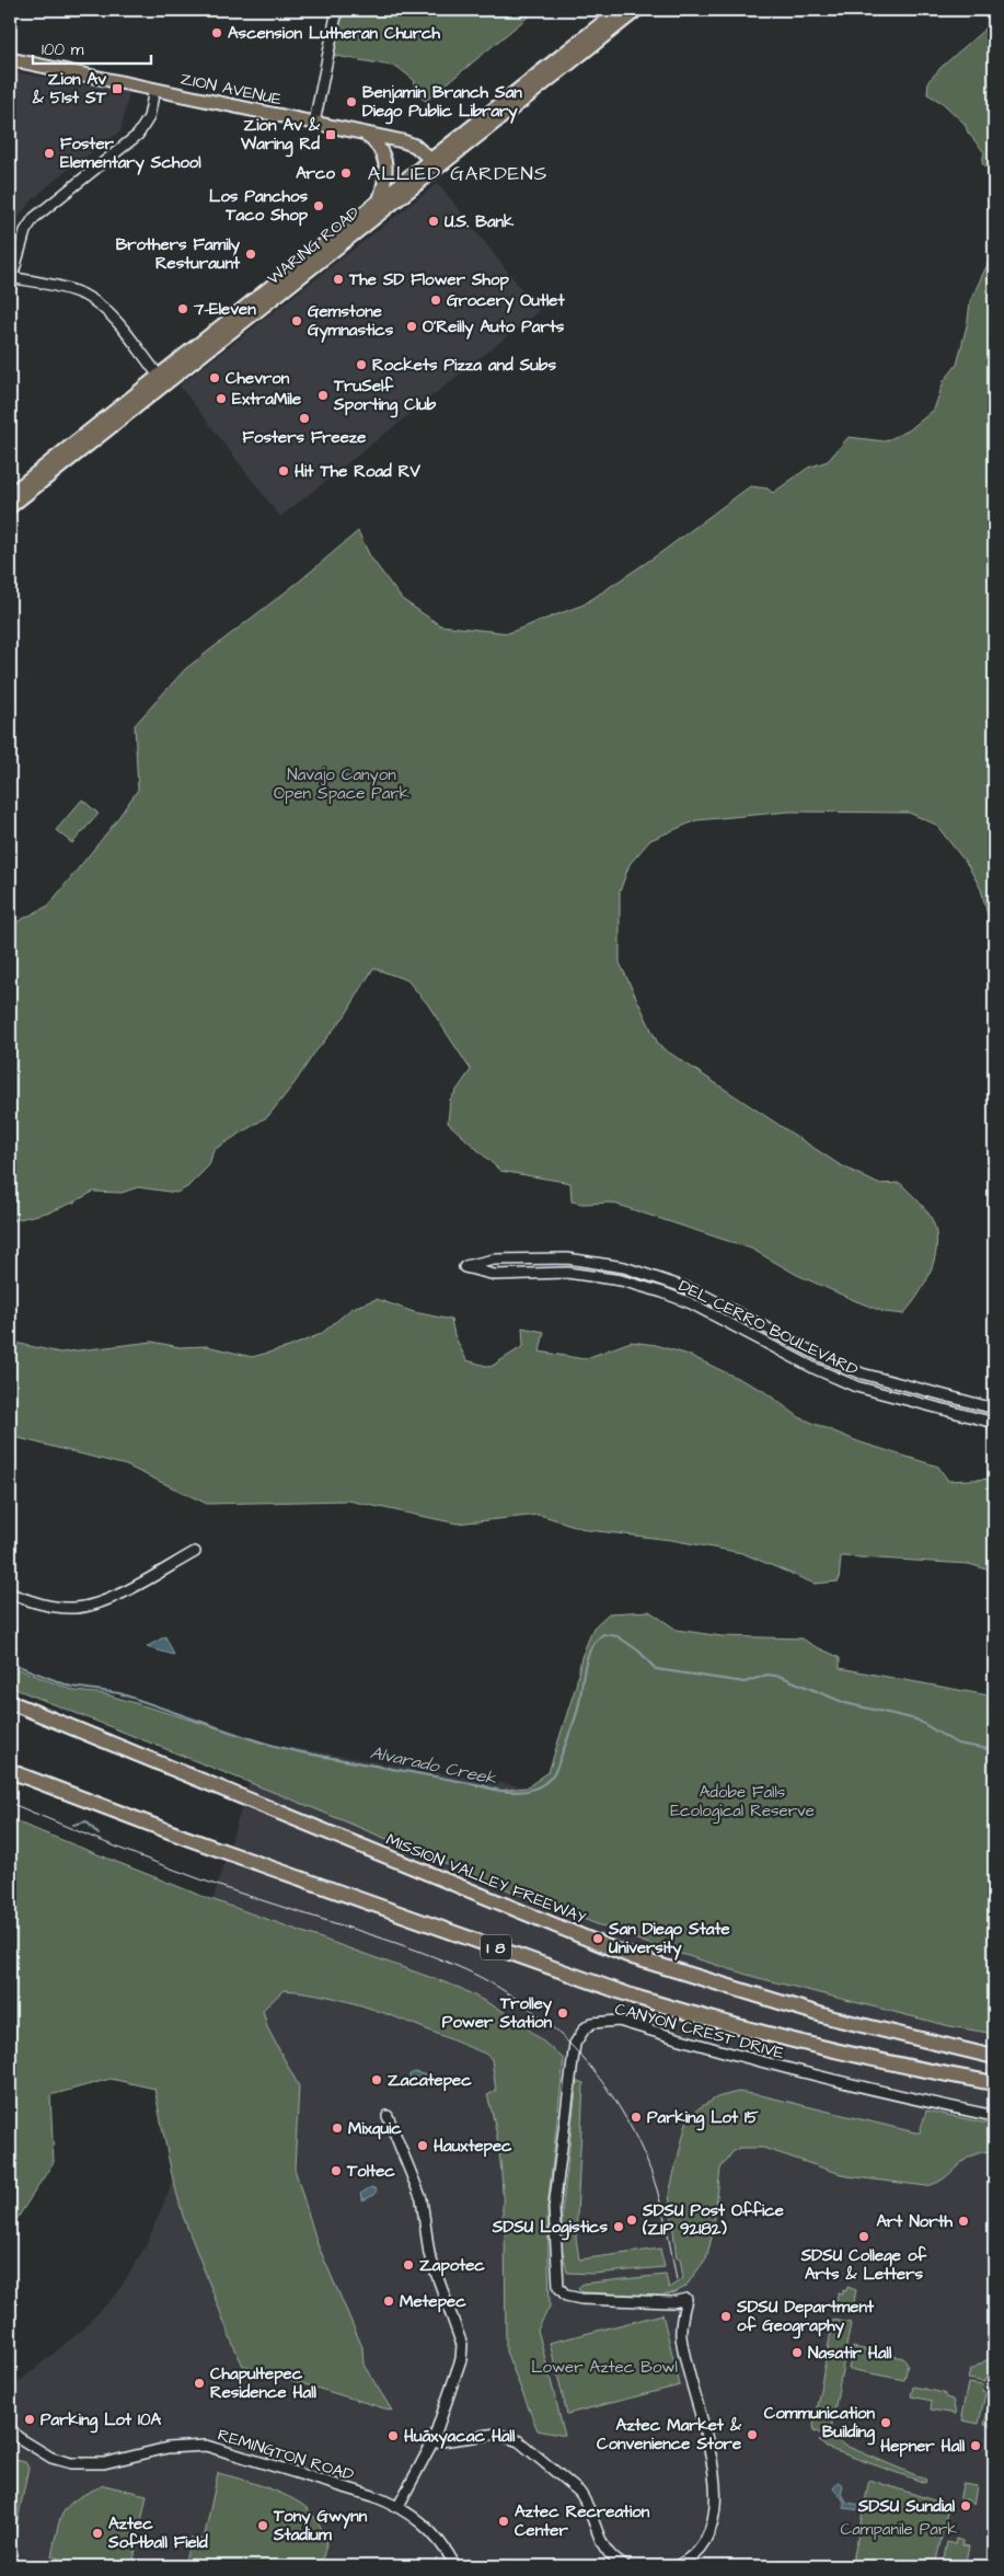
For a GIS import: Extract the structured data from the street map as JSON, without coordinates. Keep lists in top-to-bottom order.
{
  "streets": {
    "highway": ["MISSION VALLEY FREEWAY", "I 8"],
    "main road": ["ZION AVENUE", "WARING ROAD"],
    "street": ["DEL CERRO BOULEVARD", "CANYON CREST DRIVE", "REMINGTON ROAD"]
  },
  "crossings": [
    ["ZION AVENUE", "WARING ROAD"]
  ],
  "districts": ["ALLIED GARDENS"],
  "water": ["Alvarado Creek"],
  "parks": [
    "Navajo Canyon Open Space Park",
    "Adobe Falls Ecological Reserve",
    "Lower Aztec Bowl",
    "Campanile Park"
  ],
  "places": {
    "other": [
      "Ascension Lutheran Church",
      "Benjamin Branch San Diego Public Library",
      "Foster Elementary School",
      "Arco",
      "Los Panchos Taco Shop",
      "U.S. Bank",
      "Brothers Family Resturaunt",
      "The SD Flower Shop",
      "Grocery Outlet",
      "7-Eleven",
      "Gemstone Gymnastics",
      "O'Reilly Auto Parts",
      "Rockets Pizza and Subs",
      "Chevron",
      "TruSelf Sporting Club",
      "ExtraMile",
      "Fosters Freeze",
      "Hit The Road RV",
      "San Diego State University",
      "Trolley Power Station",
      "Zacatepec",
      "Parking Lot 15",
      "Mixquic",
      "Hauxtepec",
      "Toltec",
      "SDSU Post Office (ZIP 92182)",
      "Art North",
      "SDSU Logistics",
      "SDSU College of Arts & Letters",
      "Zapotec",
      "Metepec",
      "SDSU Department of Geography",
      "Nasatir Hall",
      "Chapultepec Residence Hall",
      "Parking Lot 10A",
      "Communication Building",
      "Aztec Market & Convenience Store",
      "Huāxyacac Hall",
      "Hepner Hall",
      "SDSU Sundial",
      "Aztec Recreation Center",
      "Tony Gwynn Stadium",
      "Aztec Softball Field"
    ],
    "transit": ["Zion Av & 51st ST", "Zion Av & Waring Rd"]
  },
  "scale_bar": "100 m"
}
